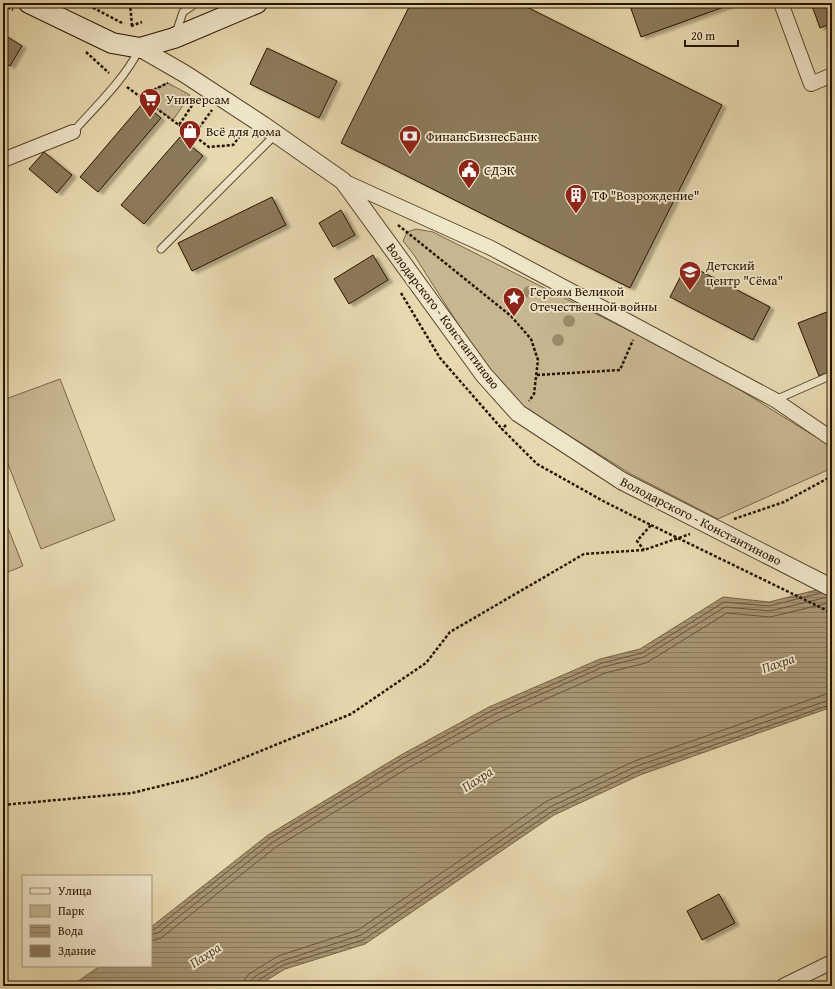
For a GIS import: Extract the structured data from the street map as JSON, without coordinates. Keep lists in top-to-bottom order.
{
  "streets": {
    "street": ["Володарского - Константиново"]
  },
  "water": ["Пахра"],
  "places": {
    "supermarket": ["Универсам"],
    "shop": ["Всё для дома"],
    "bank": ["ФинансБизнесБанк"],
    "public building": ["СДЭК"],
    "building": ["ТФ \"Возрождение\""],
    "school or university": ["Детский центр \"Сёма\""],
    "place": ["Героям Великой Отечественной войны"]
  },
  "legend": [
    "Улица",
    "Парк",
    "Вода",
    "Здание"
  ],
  "scale_bar": "20 m"
}
